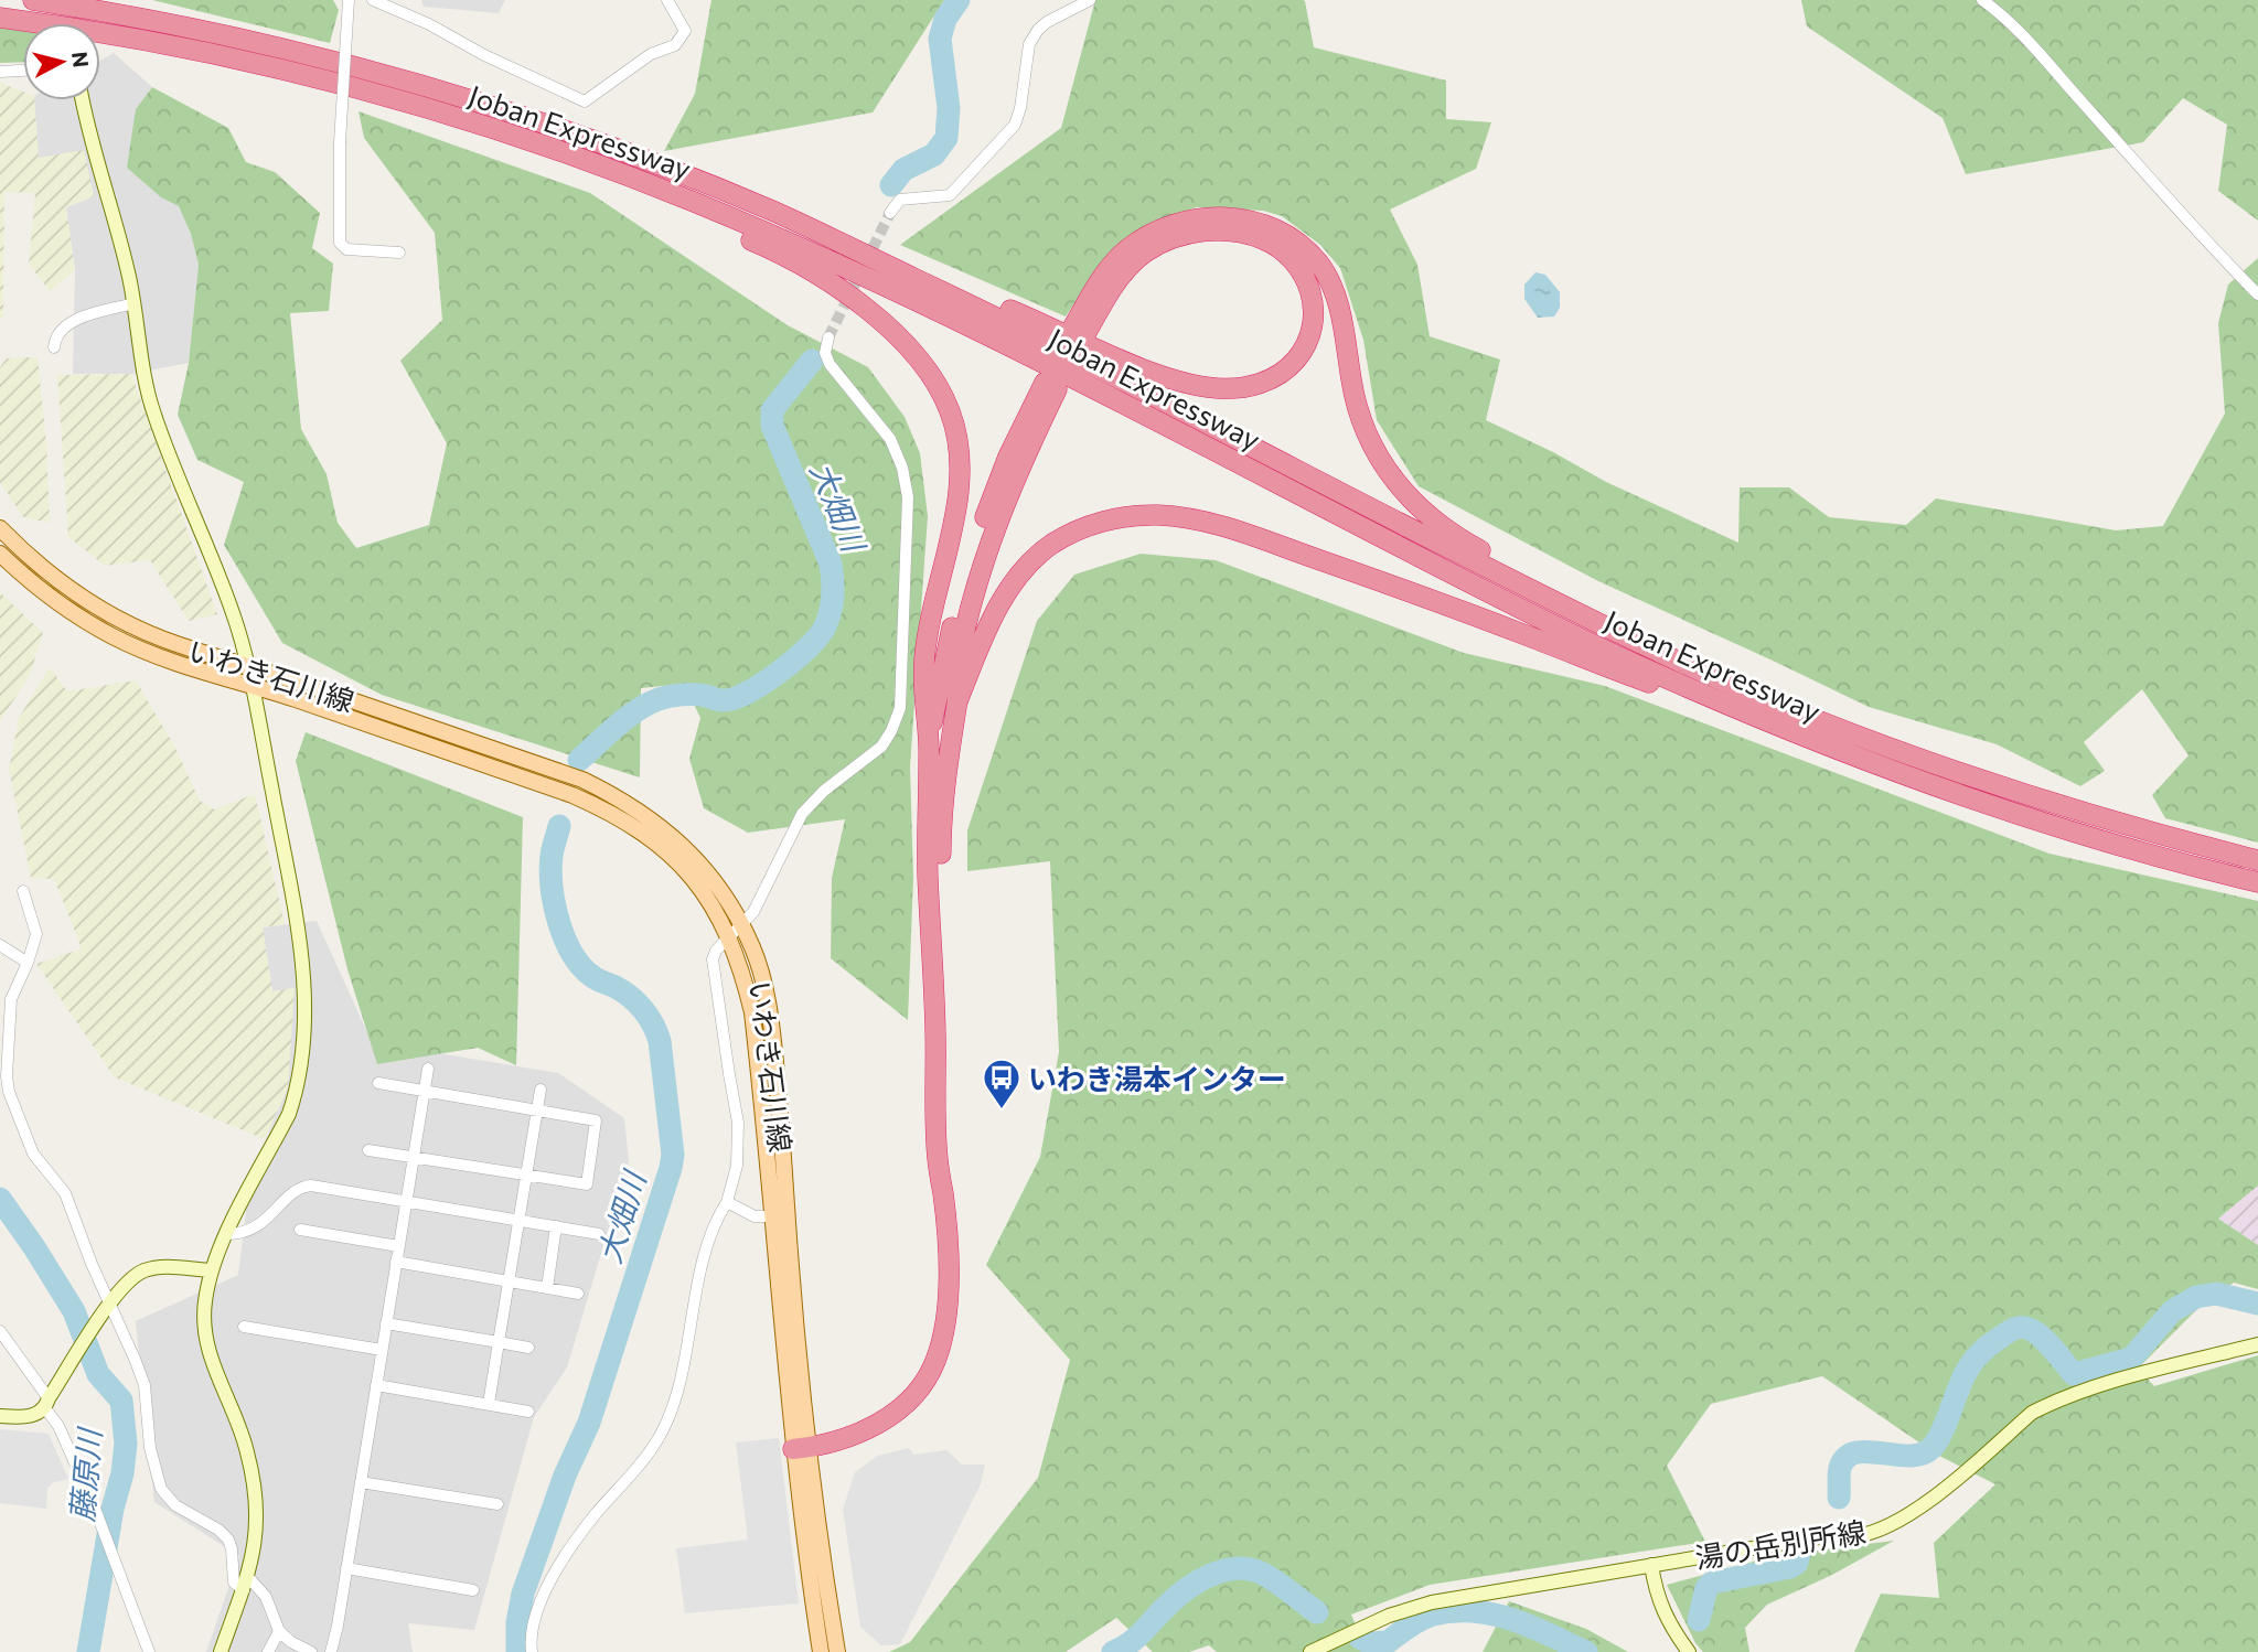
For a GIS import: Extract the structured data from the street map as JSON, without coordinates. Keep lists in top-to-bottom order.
{
  "streets": {
    "highway": ["Joban Expressway"],
    "main road": ["いわき石川線"],
    "street": ["湯の岳別所線"]
  },
  "water": ["大畑川", "藤原川"],
  "places": {
    "bus stop": ["いわき湯本インター"]
  },
  "north": "right"
}
